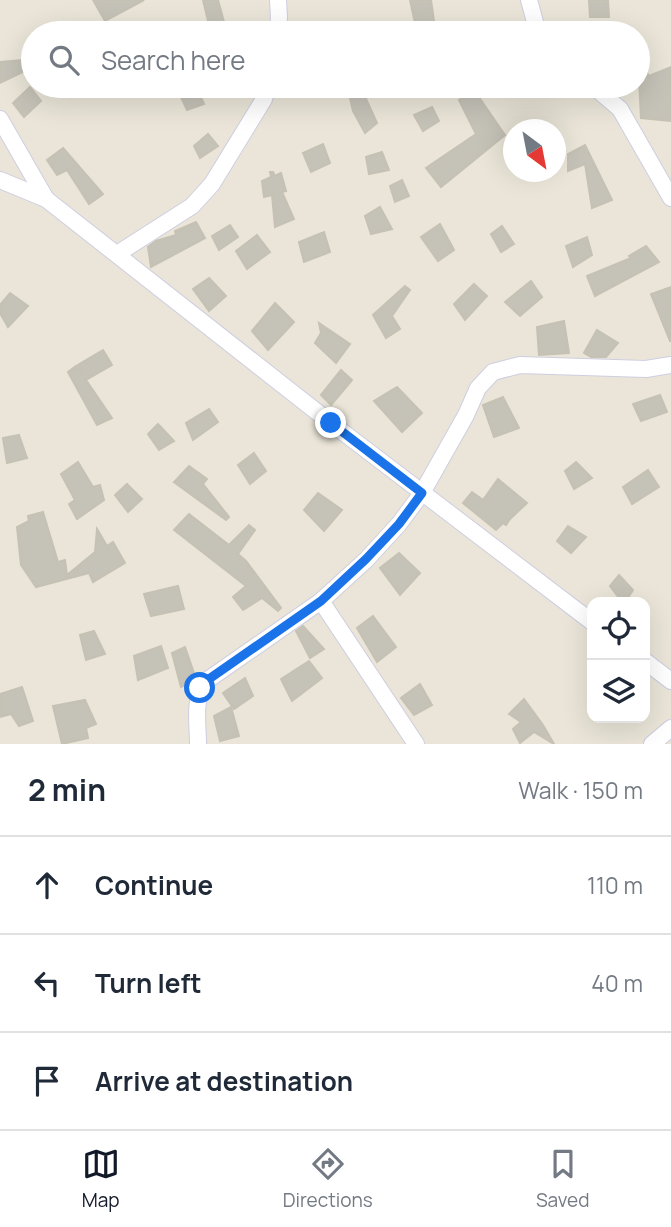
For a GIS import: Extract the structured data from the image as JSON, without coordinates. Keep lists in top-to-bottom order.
{
  "north": "bottom right",
  "page": {
    "search": "Search here",
    "heading": ["2 min", "Walk · 150 m"],
    "list": [
      ["Continue", "110 m"],
      ["Turn left", "40 m"],
      "Arrive at destination"
    ],
    "nav": ["Map", "Directions", "Saved"]
  }
}
